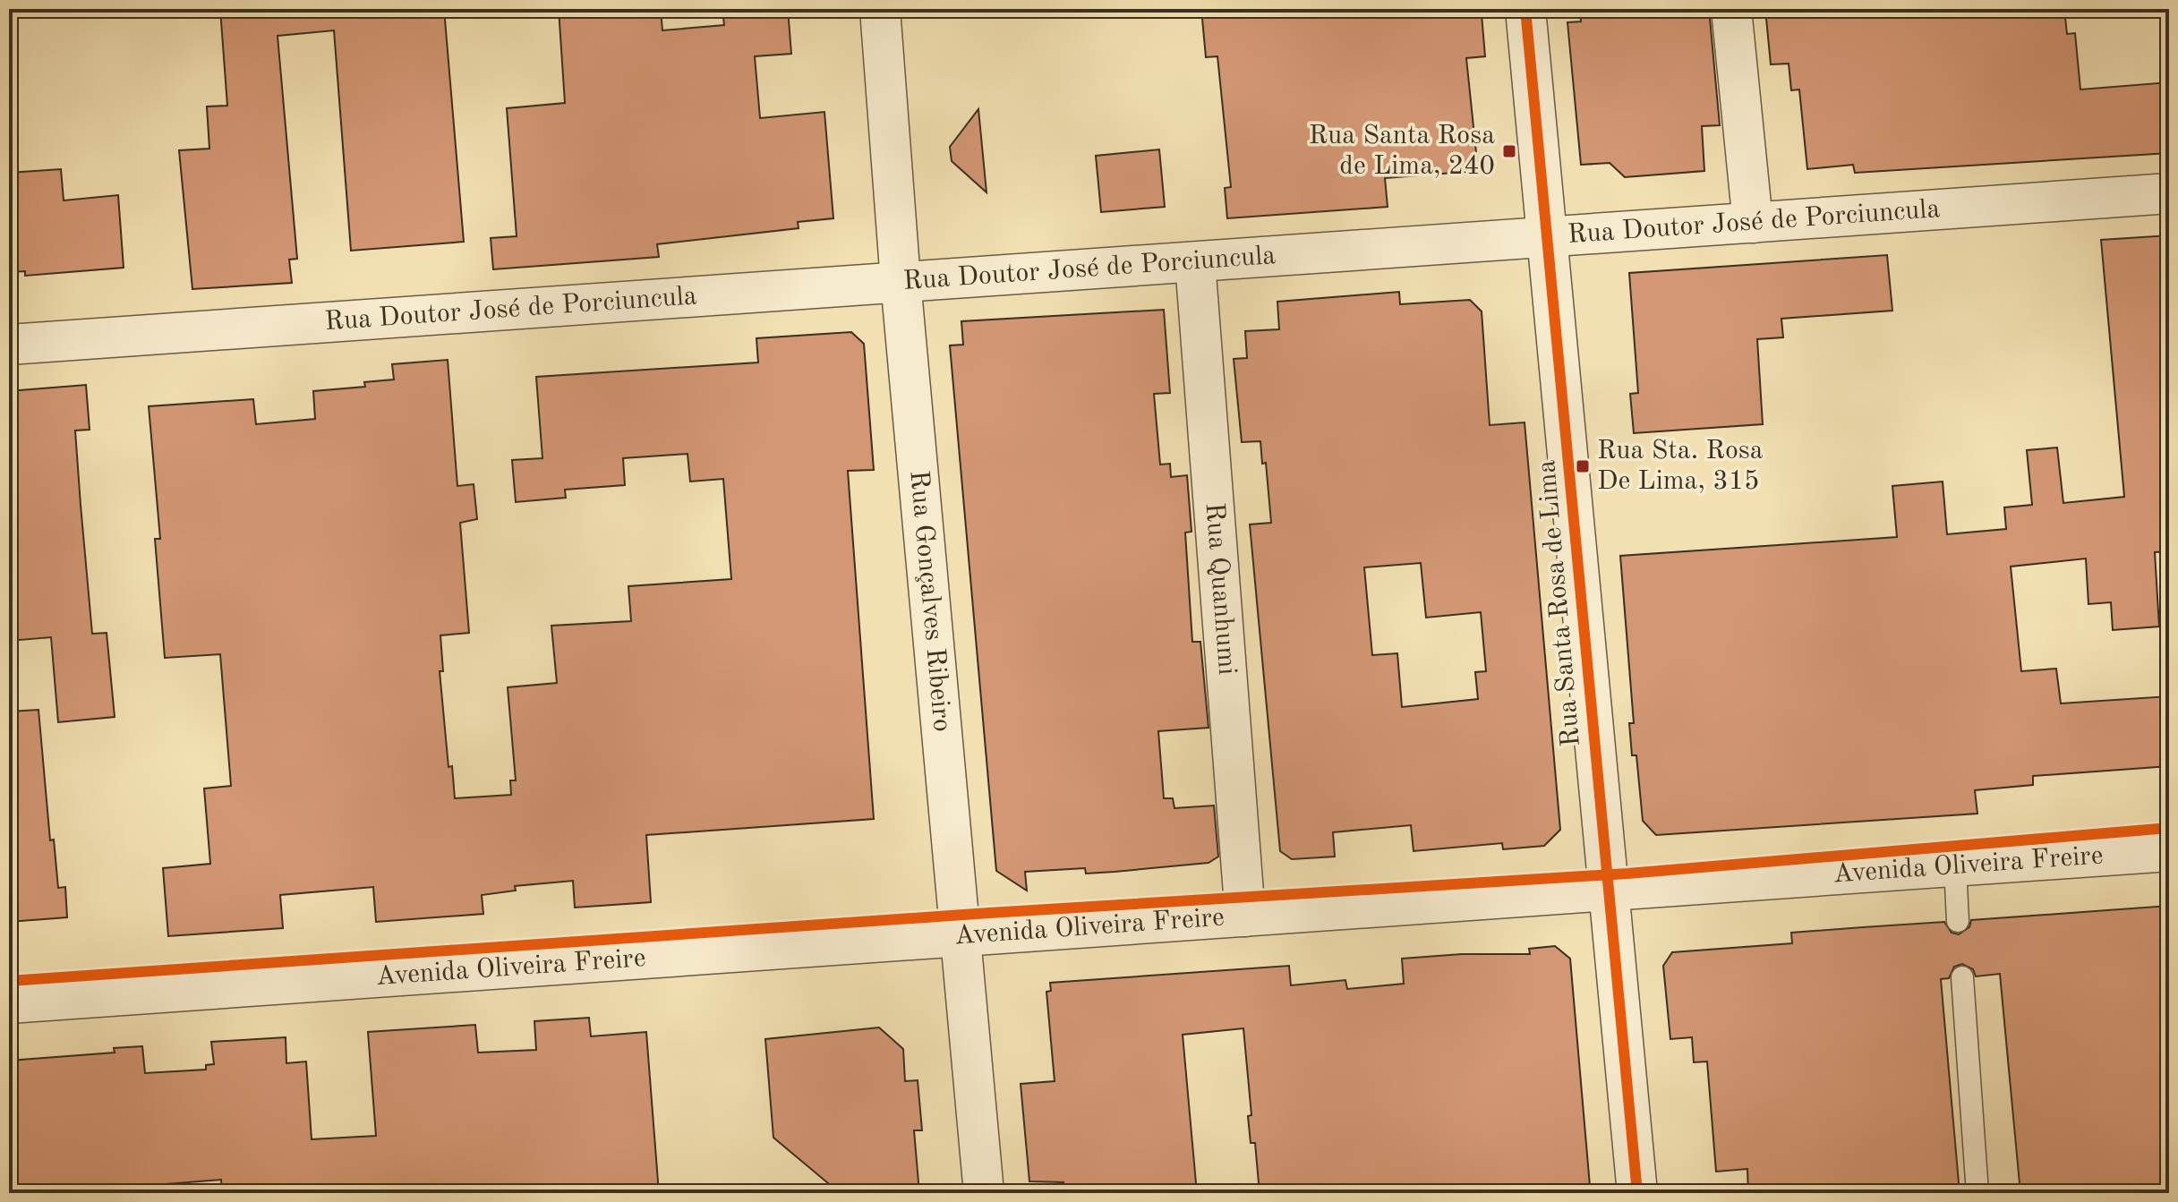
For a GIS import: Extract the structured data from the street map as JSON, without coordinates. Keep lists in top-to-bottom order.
{
  "streets": {
    "street": [
      "Rua Doutor José de Porciuncula",
      "Rua Quanhumi",
      "Rua Gonçalves Ribeiro",
      "Rua Santa Rosa de Lima",
      "Avenida Oliveira Freire"
    ]
  },
  "crossings": [
    ["Rua Doutor José de Porciuncula", "Rua Quanhumi"],
    ["Rua Doutor José de Porciuncula", "Rua Gonçalves Ribeiro"],
    ["Rua Doutor José de Porciuncula", "Rua Santa Rosa de Lima"],
    ["Rua Quanhumi", "Avenida Oliveira Freire"],
    ["Rua Gonçalves Ribeiro", "Avenida Oliveira Freire"],
    ["Rua Santa Rosa de Lima", "Avenida Oliveira Freire"]
  ],
  "places": {
    "transit": ["Rua Santa Rosa de Lima, 240", "Rua Sta. Rosa De Lima, 315"]
  }
}
